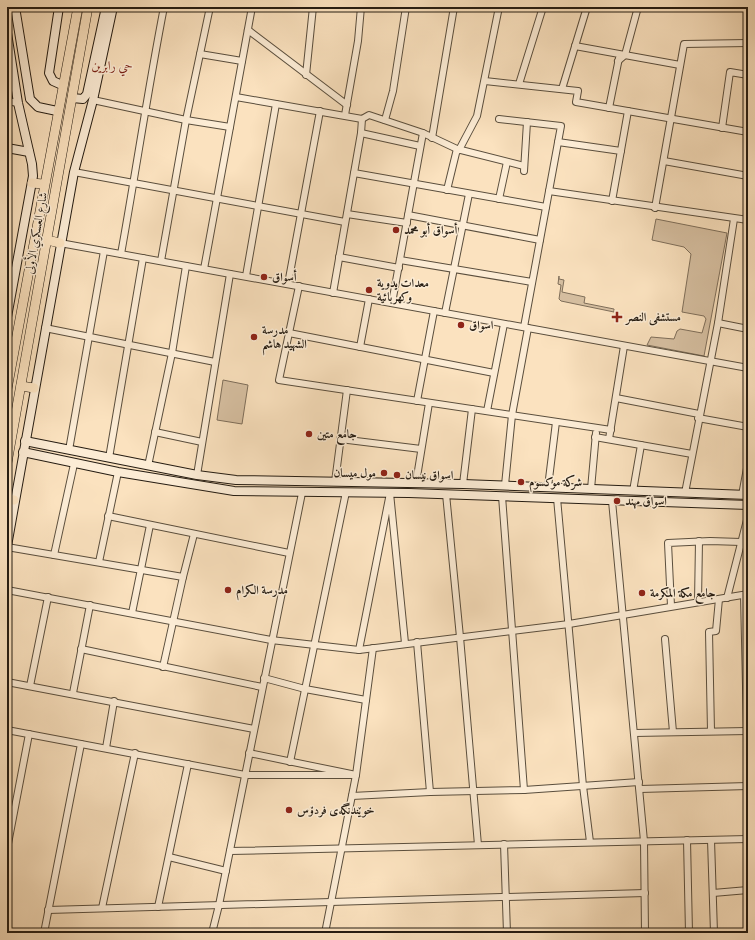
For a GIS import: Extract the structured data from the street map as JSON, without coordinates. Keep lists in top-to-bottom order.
{
  "streets": {
    "main road": ["شارع العسكري الأولى"]
  },
  "districts": ["حي رابرين"],
  "places": {
    "other": [
      "أسواق أبو محمد",
      "أسواق",
      "معدات يدوية وكهربائية",
      "اسواق",
      "مدرسة الشهيد هاشم",
      "جامع متين",
      "مول ميسان",
      "اسواق نيسان",
      "شركة موكسوم",
      "اسواق مهند",
      "مدرسة الكرام",
      "جامع مكة المكرمة",
      "خوێندنگەی فردۆس"
    ],
    "health": ["مستشفى النصر"]
  }
}
